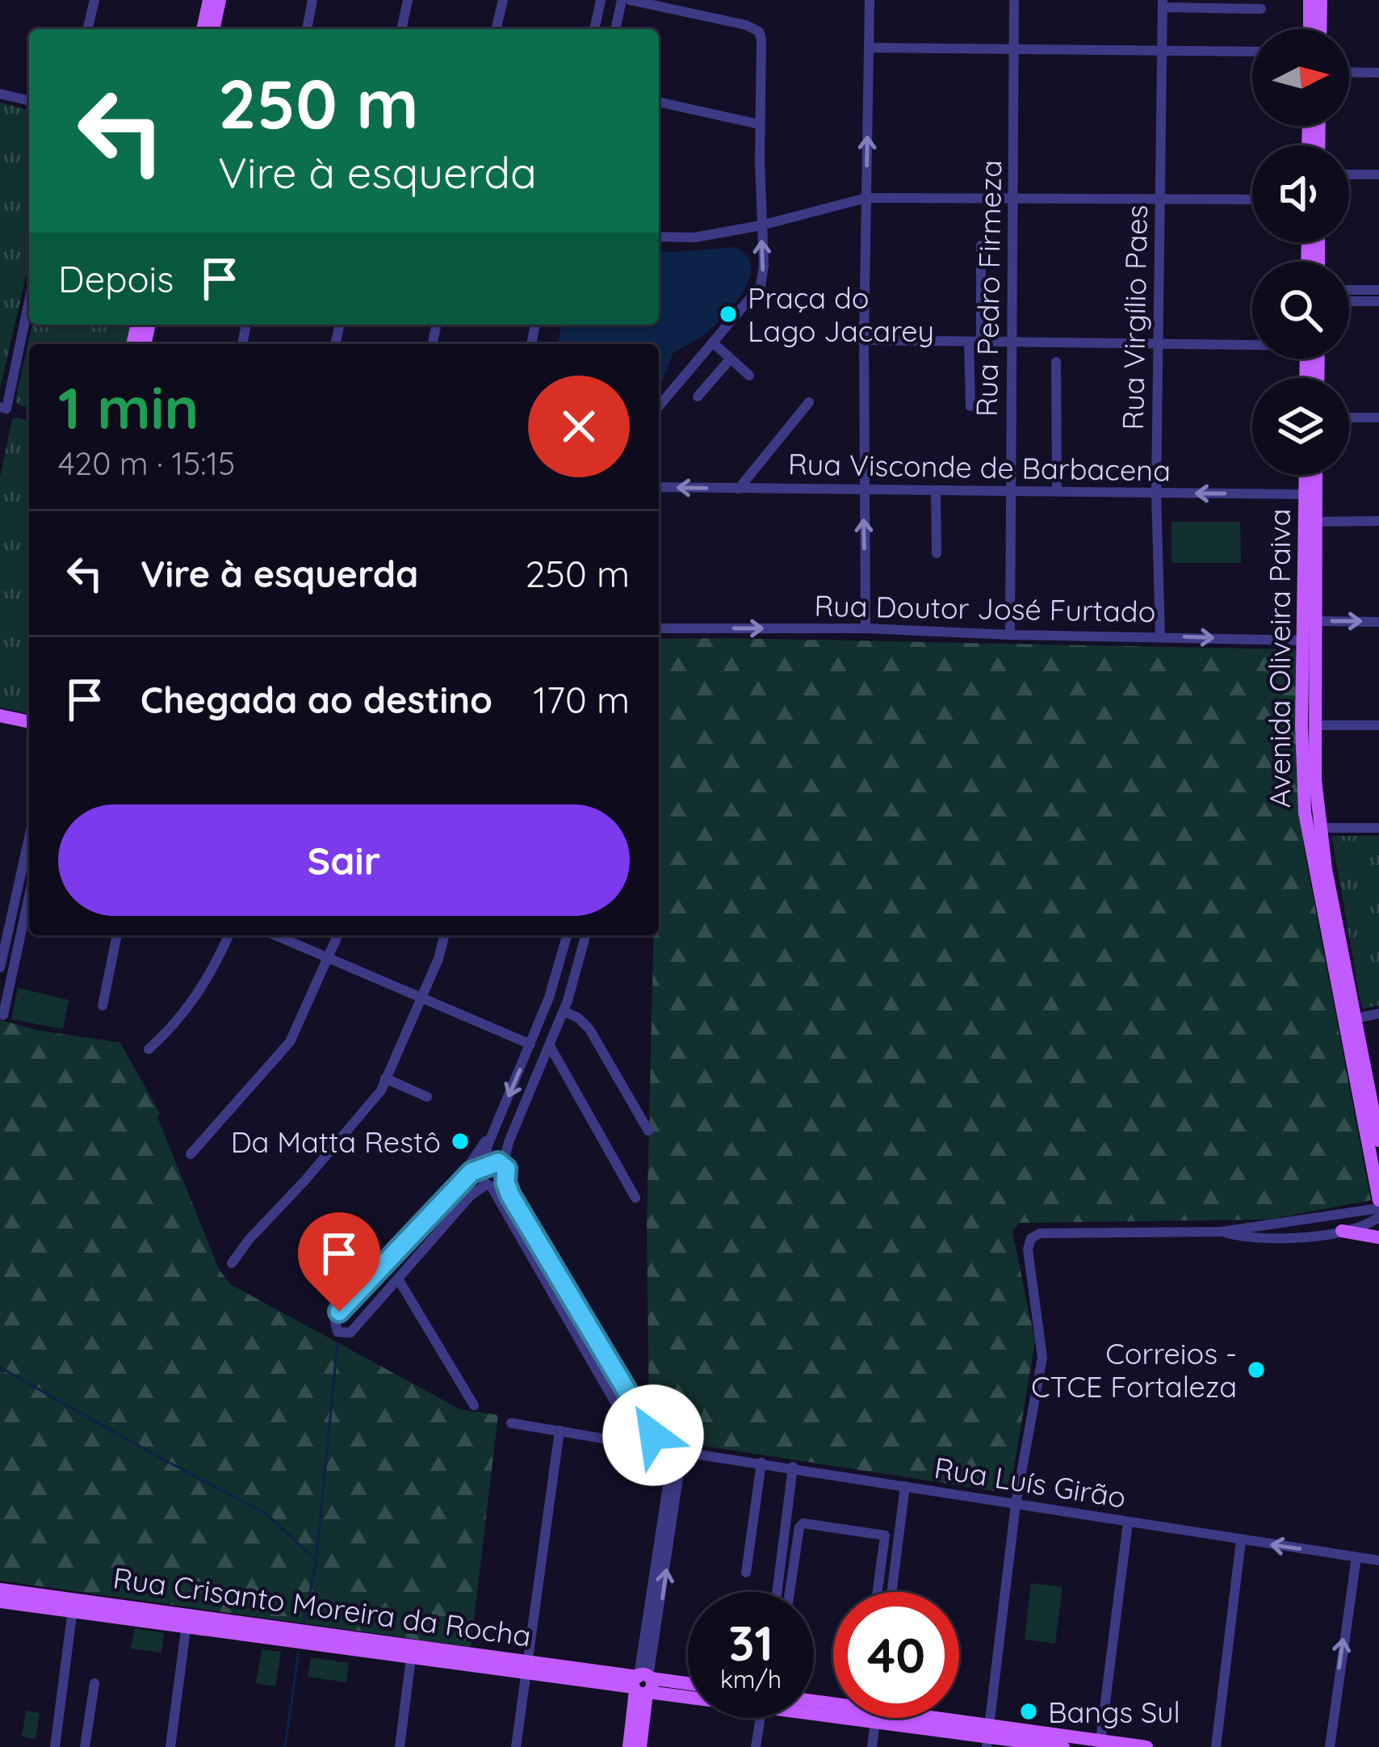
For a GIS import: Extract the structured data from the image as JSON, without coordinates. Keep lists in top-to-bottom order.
{
  "streets": {
    "main road": ["Avenida Oliveira Paiva", "Rua Crisanto Moreira da Rocha"],
    "street": [
      "Rua Pedro Firmeza",
      "Rua Virgílio Paes",
      "Rua Visconde de Barbacena",
      "Rua Doutor José Furtado",
      "Rua Luís Girão"
    ]
  },
  "crossings": [
    ["Rua Pedro Firmeza", "Rua Visconde de Barbacena"],
    ["Rua Pedro Firmeza", "Rua Doutor José Furtado"],
    ["Rua Virgílio Paes", "Rua Visconde de Barbacena"],
    ["Rua Virgílio Paes", "Rua Doutor José Furtado"],
    ["Rua Visconde de Barbacena", "Avenida Oliveira Paiva"],
    ["Rua Doutor José Furtado", "Avenida Oliveira Paiva"]
  ],
  "one_way": ["Rua Visconde de Barbacena", "Rua Doutor José Furtado"],
  "places": [
    "Praça do Lago Jacarey",
    "Da Matta Restô",
    "Correios - CTCE Fortaleza",
    "Bangs Sul"
  ],
  "north": "right",
  "page": {
    "turn": ["250 m", "Vire à esquerda"],
    "then": "Depois",
    "heading": ["1 min", "420 m · 15:15"],
    "list": [
      {
        "name": "Vire à esquerda",
        "value": "250 m"
      },
      {
        "name": "Chegada ao destino",
        "value": "170 m"
      }
    ],
    "buttons": "Sair",
    "speed": "31 km/h",
    "limit": "40"
  }
}
